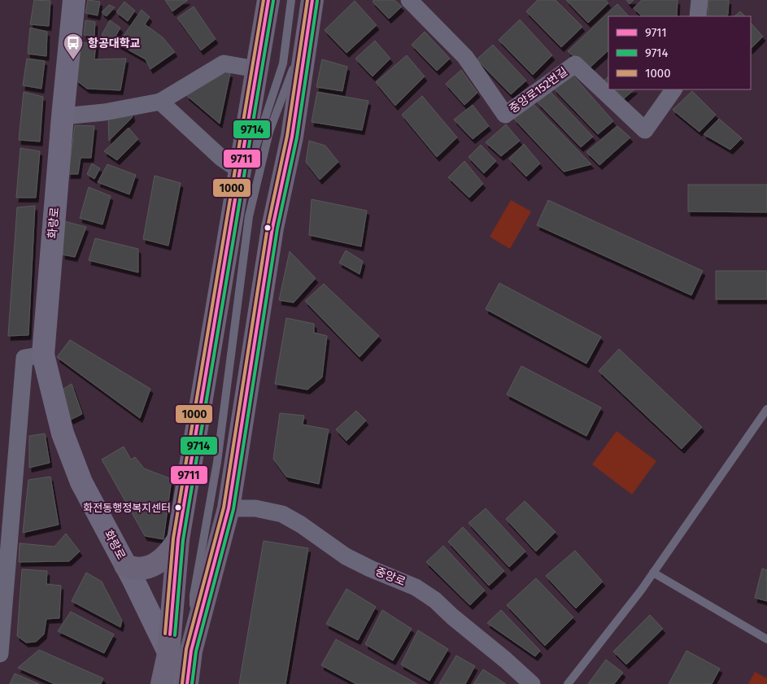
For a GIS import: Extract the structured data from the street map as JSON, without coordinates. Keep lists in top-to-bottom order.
{
  "streets": {
    "main road": ["화랑로"],
    "street": ["중앙로152번길", "중앙로"]
  },
  "places": {
    "bus stop": ["항공대학교"],
    "other": ["화전동행정복지센터"]
  },
  "lines": ["transit line 9711", "transit line 1000", "transit line 9714"],
  "legend": ["9711", "9714", "1000"]
}
